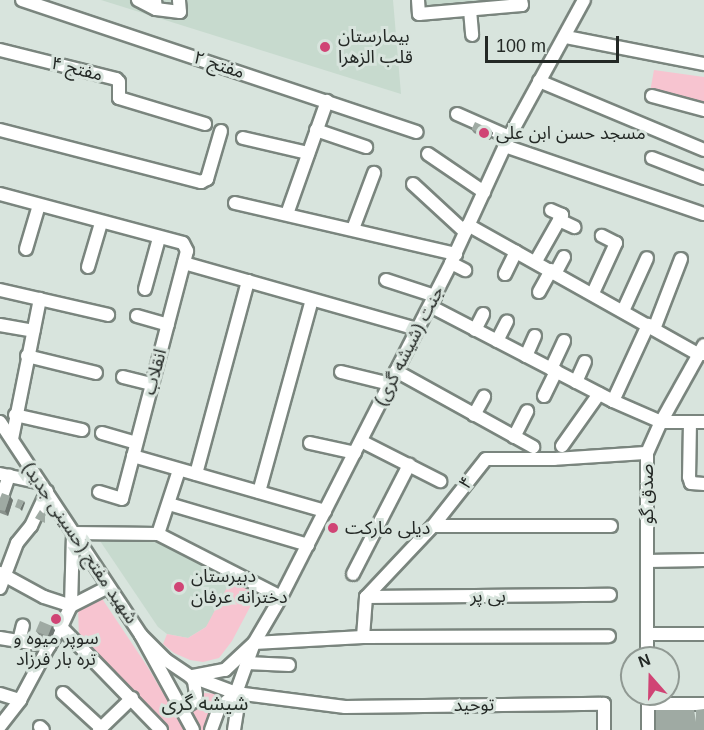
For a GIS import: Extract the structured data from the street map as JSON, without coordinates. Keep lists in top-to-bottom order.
{
  "streets": {
    "street": [
      "مفتح ۲",
      "مفتح ۴",
      "جنت (شیشه گری)",
      "انقلاب",
      "۴",
      "صدق گو",
      "شهید مفتح (حسینی جدید)",
      "بی پر",
      "توحید"
    ]
  },
  "crossings": [
    ["جنت (شیشه گری)", "توحید"],
    ["۴", "صدق گو"],
    ["۴", "بی پر"],
    ["شهید مفتح (حسینی جدید)", "توحید"]
  ],
  "districts": ["شیشه گری"],
  "places": [
    "بیمارستان قلب الزهرا",
    "مسجد حسن ابن علی",
    "دیلی مارکت",
    "دبیرستان دخترانه عرفان",
    "سوپر میوه و تره بار فرزاد"
  ],
  "scale_bar": "100 m",
  "north": "top"
}
